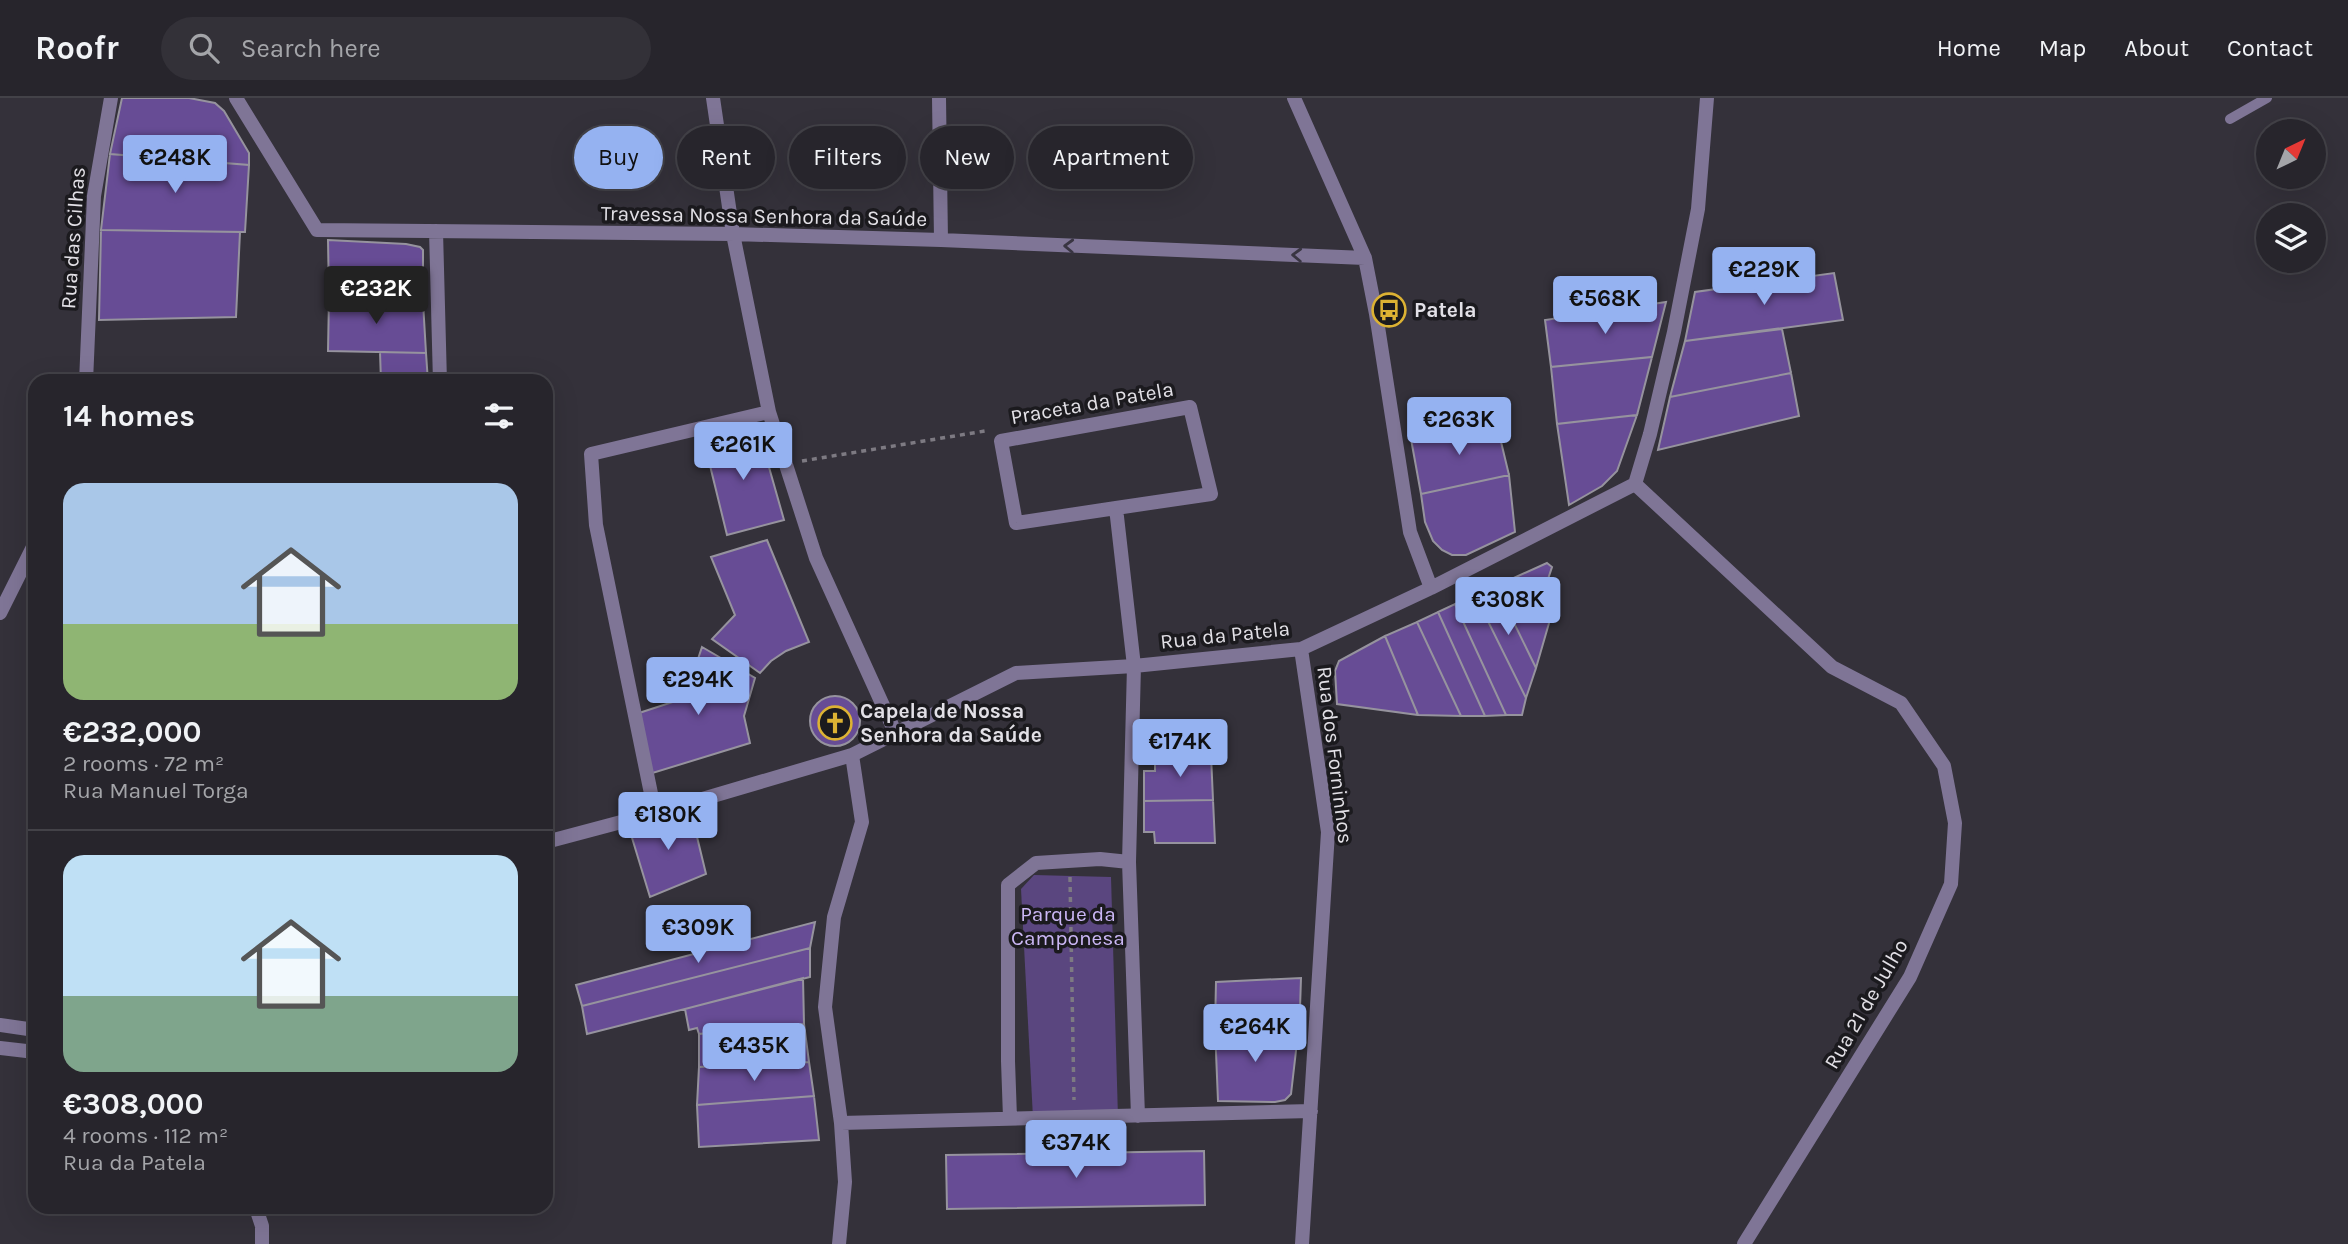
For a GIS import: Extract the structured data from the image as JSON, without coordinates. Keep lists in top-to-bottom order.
{
  "streets": {
    "street": [
      "Travessa Nossa Senhora da Saúde",
      "Rua das Cilhas",
      "Praceta da Patela",
      "Rua da Patela",
      "Rua dos Forninhos",
      "Rua 21 de Julho"
    ]
  },
  "crossings": [
    ["Rua da Patela", "Rua dos Forninhos"],
    ["Rua da Patela", "Rua 21 de Julho"]
  ],
  "one_way": ["Travessa Nossa Senhora da Saúde"],
  "parks": ["Parque da Camponesa"],
  "places": {
    "bus stop": ["Patela"],
    "church": ["Capela de Nossa Senhora da Saúde"]
  },
  "north": "top right",
  "page": {
    "header": "Roofr",
    "search": "Search here",
    "nav": [
      "Home",
      "Map",
      "About",
      "Contact"
    ],
    "chip": [
      "Buy",
      "Rent",
      "Filters",
      "New",
      "Apartment"
    ],
    "price": [
      "€248K",
      "€229K",
      "€232K",
      "€568K",
      "€263K",
      "€261K",
      "€308K",
      "€294K",
      "€174K",
      "€180K",
      "€309K",
      "€264K",
      "€435K",
      "€374K"
    ],
    "heading": "14 homes",
    "list": [
      {
        "name": "€232,000",
        "note": "2 rooms · 72 m² · Rua Manuel Torga"
      },
      {
        "name": "€308,000",
        "note": "4 rooms · 112 m² · Rua da Patela"
      }
    ]
  }
}
